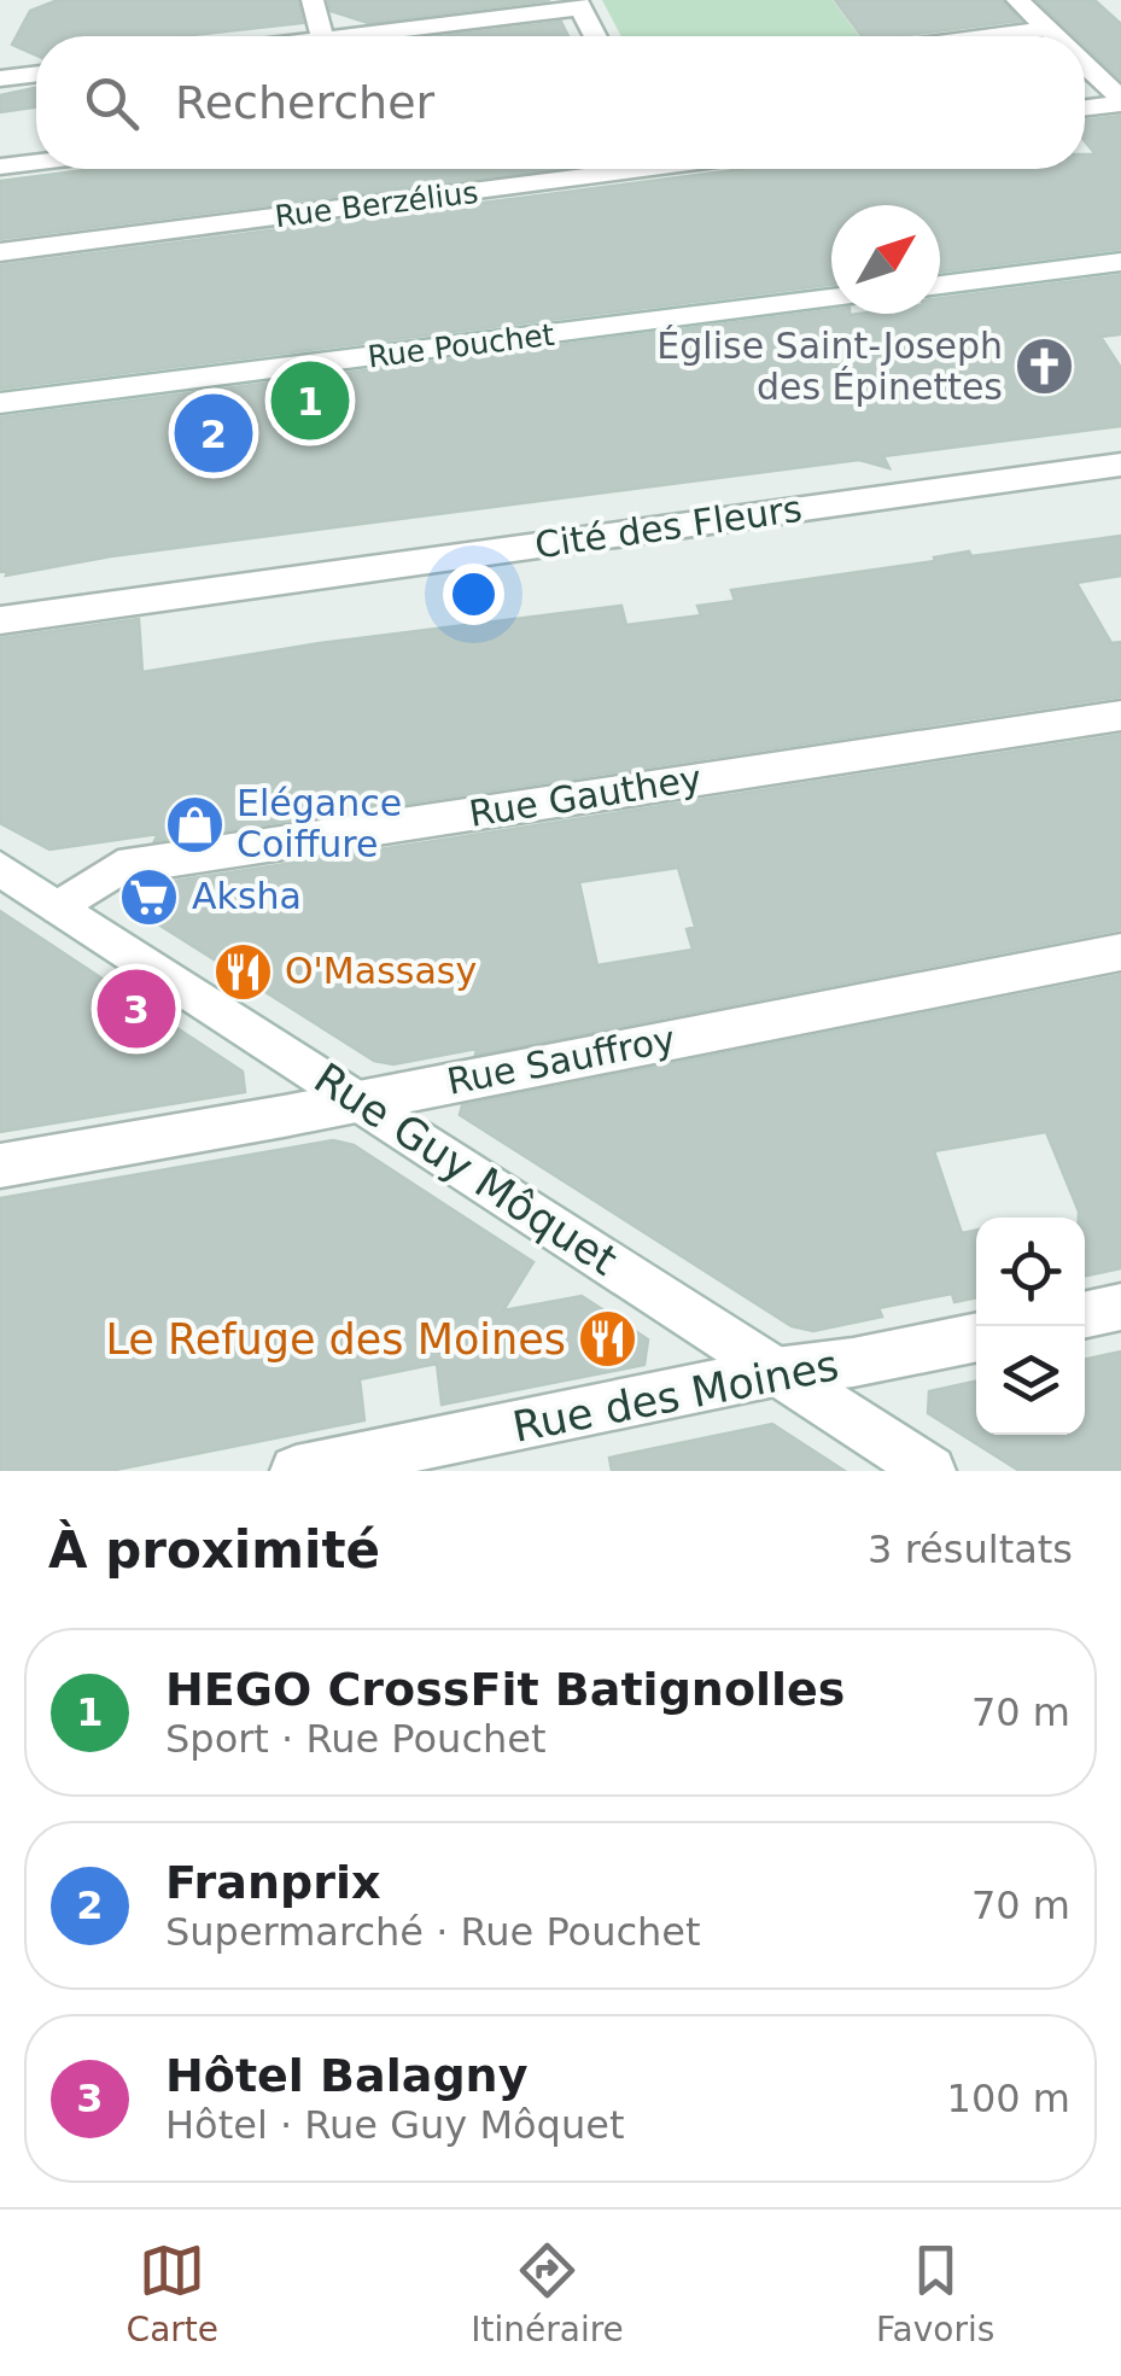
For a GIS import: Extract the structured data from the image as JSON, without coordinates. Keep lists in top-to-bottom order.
{
  "streets": {
    "street": [
      "Rue Berzélius",
      "Rue Pouchet",
      "Cité des Fleurs",
      "Rue Gauthey",
      "Rue Sauffroy",
      "Rue Guy Môquet",
      "Rue des Moines"
    ]
  },
  "crossings": [
    ["Rue Gauthey", "Rue Guy Môquet"],
    ["Rue Sauffroy", "Rue Guy Môquet"],
    ["Rue Guy Môquet", "Rue des Moines"]
  ],
  "places": {
    "church": ["Église Saint-Joseph des Épinettes"],
    "shop": ["Elégance Coiffure"],
    "supermarket": ["Aksha"],
    "restaurant": ["O'Massasy", "Le Refuge des Moines"]
  },
  "north": "top right",
  "page": {
    "search": "Rechercher",
    "pins": ["1", "2", "3"],
    "heading": ["À proximité", "3 résultats"],
    "list": [
      {
        "mark": "1",
        "name": "HEGO CrossFit Batignolles",
        "note": "Sport · Rue Pouchet",
        "value": "70 m"
      },
      {
        "mark": "2",
        "name": "Franprix",
        "note": "Supermarché · Rue Pouchet",
        "value": "70 m"
      },
      {
        "mark": "3",
        "name": "Hôtel Balagny",
        "note": "Hôtel · Rue Guy Môquet",
        "value": "100 m"
      }
    ],
    "nav": ["Carte", "Itinéraire", "Favoris"]
  }
}
